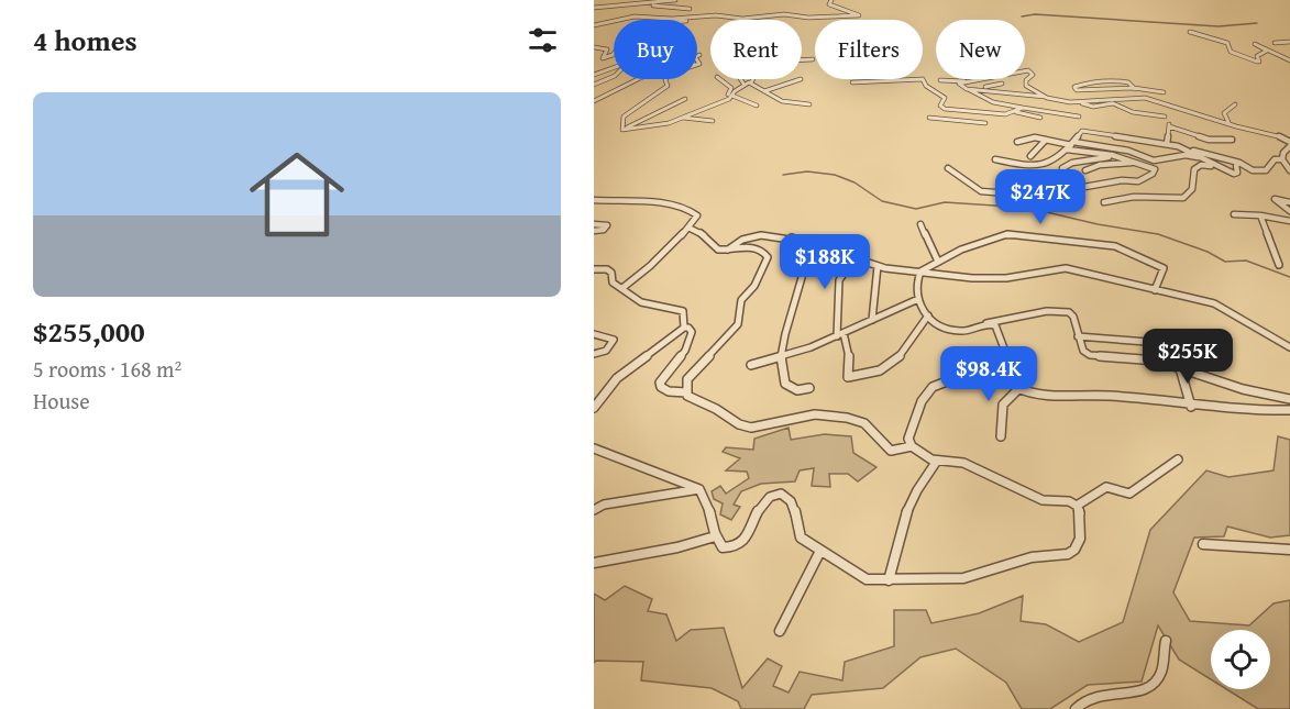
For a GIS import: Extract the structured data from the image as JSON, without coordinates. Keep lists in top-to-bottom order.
{
  "page": {
    "heading": "4 homes",
    "chip": [
      "Buy",
      "Rent",
      "Filters",
      "New"
    ],
    "list": [
      {
        "name": "$255,000",
        "note": "5 rooms · 168 m² · House"
      }
    ],
    "price": [
      "$247K",
      "$188K",
      "$255K",
      "$98.4K"
    ]
  }
}
